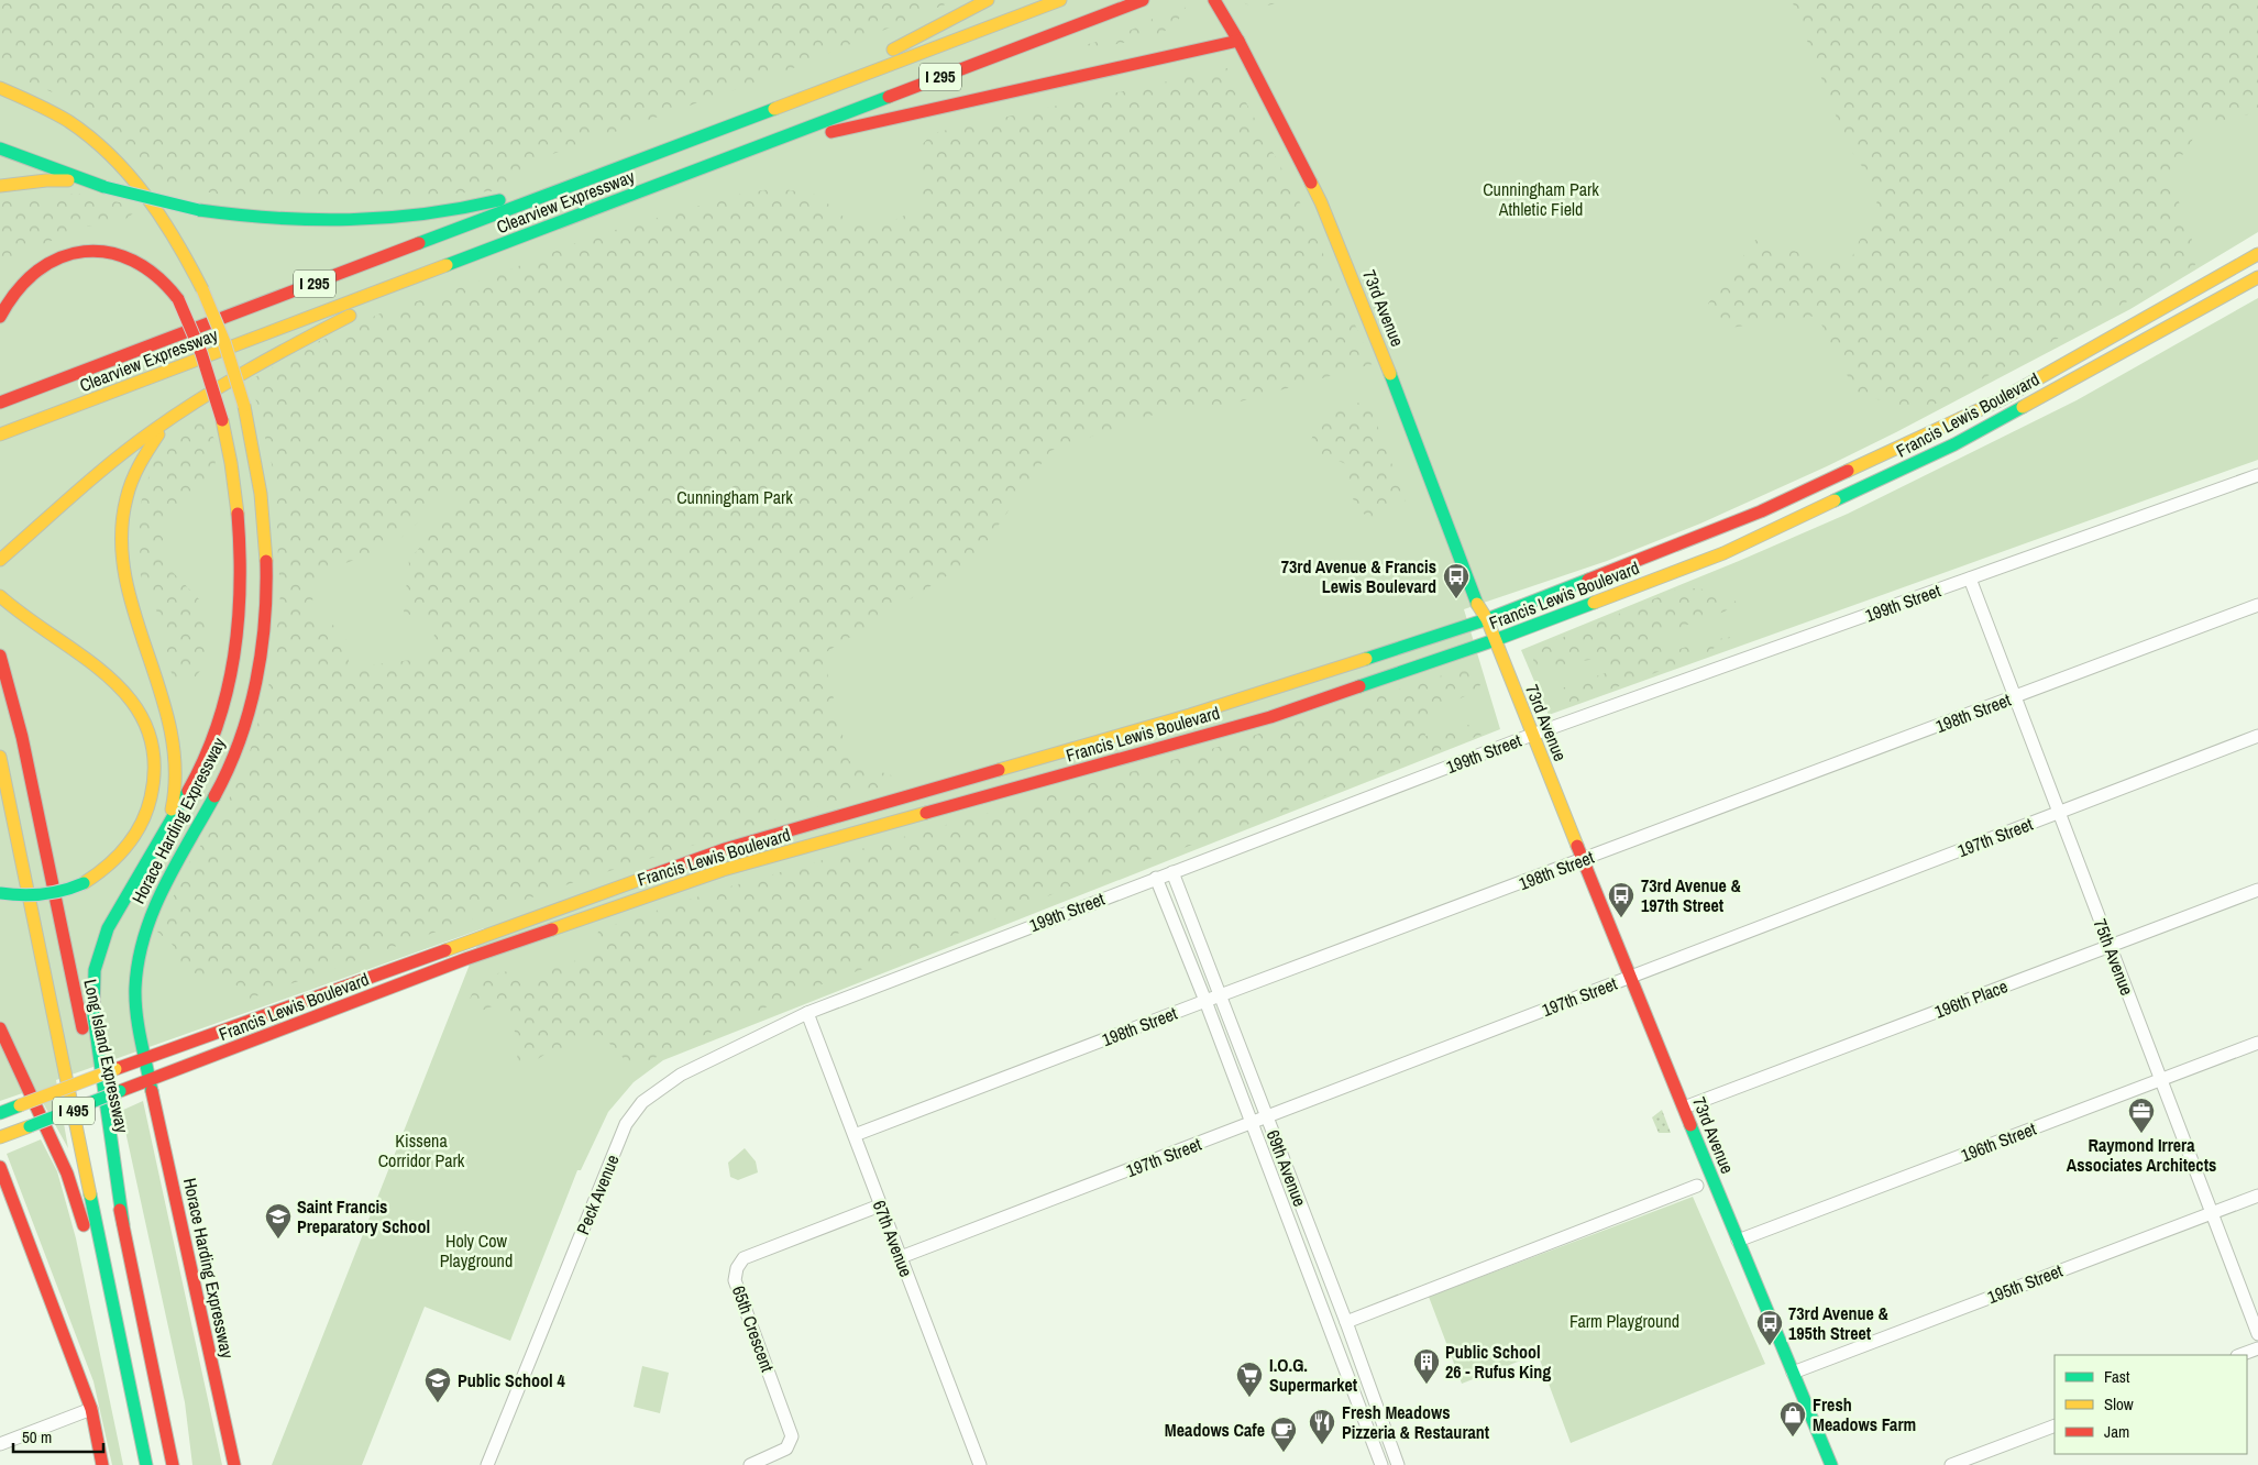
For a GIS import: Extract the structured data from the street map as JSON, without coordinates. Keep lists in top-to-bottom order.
{
  "streets": {
    "main road": [
      "I 295",
      "Clearview Expressway",
      "73rd Avenue",
      "Francis Lewis Boulevard",
      "Horace Harding Expressway",
      "Long Island Expressway",
      "I 495"
    ],
    "street": [
      "199th Street",
      "198th Street",
      "197th Street",
      "75th Avenue",
      "196th Place",
      "196th Street",
      "69th Avenue",
      "Peck Avenue",
      "67th Avenue",
      "195th Street",
      "65th Crescent"
    ]
  },
  "crossings": [
    ["73rd Avenue", "Francis Lewis Boulevard"],
    ["73rd Avenue", "199th Street"],
    ["73rd Avenue", "198th Street"],
    ["73rd Avenue", "197th Street"],
    ["73rd Avenue", "196th Place"],
    ["73rd Avenue", "196th Street"],
    ["73rd Avenue", "195th Street"],
    ["Francis Lewis Boulevard", "Horace Harding Expressway"],
    ["199th Street", "75th Avenue"],
    ["199th Street", "69th Avenue"],
    ["199th Street", "Peck Avenue"],
    ["199th Street", "67th Avenue"],
    ["198th Street", "75th Avenue"],
    ["198th Street", "69th Avenue"],
    ["198th Street", "67th Avenue"],
    ["197th Street", "75th Avenue"],
    ["197th Street", "69th Avenue"],
    ["197th Street", "67th Avenue"],
    ["75th Avenue", "196th Place"],
    ["75th Avenue", "196th Street"],
    ["75th Avenue", "195th Street"],
    ["Peck Avenue", "67th Avenue"],
    ["67th Avenue", "65th Crescent"]
  ],
  "parks": [
    "Cunningham Park Athletic Field",
    "Cunningham Park",
    "Kissena Corridor Park",
    "Holy Cow Playground",
    "Farm Playground"
  ],
  "places": {
    "bus stop": ["73rd Avenue & Francis Lewis Boulevard", "73rd Avenue & 197th Street", "73rd Avenue & 195th Street"],
    "office": ["Raymond Irrera Associates Architects"],
    "school or university": ["Saint Francis Preparatory School", "Public School 4"],
    "building": ["Public School 26 - Rufus King"],
    "supermarket": ["I.O.G. Supermarket"],
    "shop": ["Fresh Meadows Farm"],
    "restaurant": ["Fresh Meadows Pizzeria & Restaurant"],
    "cafe": ["Meadows Cafe"]
  },
  "legend": ["Fast", "Slow", "Jam"],
  "scale_bar": "50 m"
}
